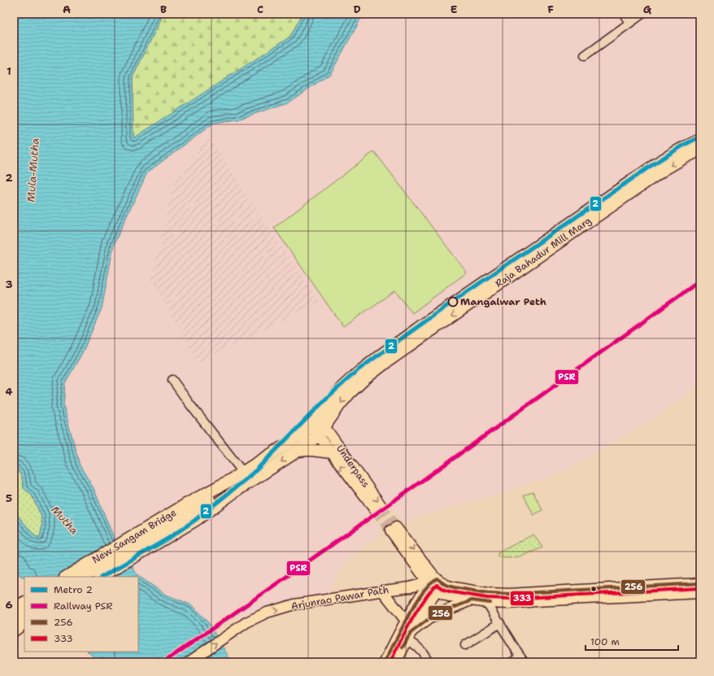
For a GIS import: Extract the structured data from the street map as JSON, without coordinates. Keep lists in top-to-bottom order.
{
  "streets": {
    "highway": ["Raja Bahadur Mill Marg", "New Sangam Bridge"],
    "main road": ["Underpass", "Arjunrao Pawar Path"]
  },
  "crossings": [
    ["Raja Bahadur Mill Marg", "Underpass"],
    ["Raja Bahadur Mill Marg", "New Sangam Bridge"]
  ],
  "one_way": ["Arjunrao Pawar Path"],
  "water": ["Mula-Mutha", "Mutha"],
  "places": ["Mangalwar Peth"],
  "lines": [
    "metro line 2",
    "rail line PSR",
    "transit line 256",
    "transit line 333"
  ],
  "legend": [
    "Metro 2",
    "Railway PSR",
    "256",
    "333"
  ],
  "scale_bar": "100 m",
  "grid": {
    "columns": [
      "A",
      "B",
      "C",
      "D",
      "E",
      "F",
      "G"
    ],
    "rows": [
      "1",
      "2",
      "3",
      "4",
      "5",
      "6"
    ]
  }
}
